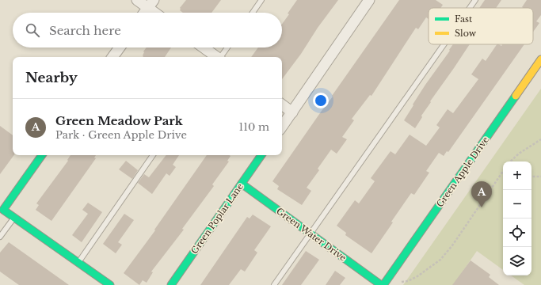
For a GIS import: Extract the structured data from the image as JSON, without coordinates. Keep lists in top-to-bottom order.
{
  "streets": {
    "street": ["Green Apple Drive", "Green Poplar Lane", "Green Water Drive"]
  },
  "crossings": [
    ["Green Poplar Lane", "Green Water Drive"]
  ],
  "legend": ["Fast", "Slow"],
  "page": {
    "search": "Search here",
    "heading": "Nearby",
    "list": [
      {
        "mark": "A",
        "name": "Green Meadow Park",
        "note": "Park · Green Apple Drive",
        "value": "110 m"
      }
    ],
    "map_buttons": ["+", "−"],
    "pins": "A"
  }
}
